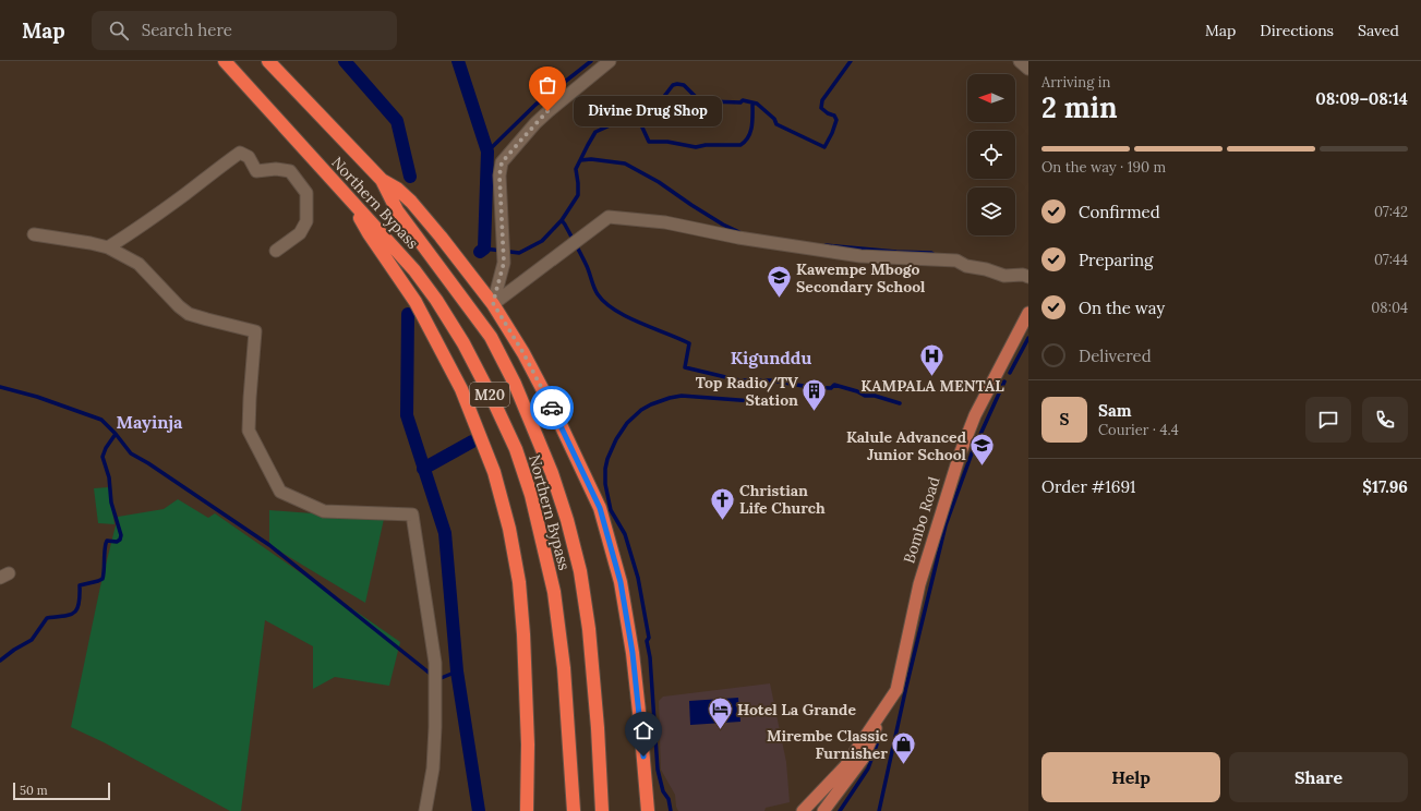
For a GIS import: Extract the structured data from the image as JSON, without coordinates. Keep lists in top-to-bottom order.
{
  "streets": {
    "highway": ["Northern Bypass", "M20"],
    "main road": ["Bombo Road"]
  },
  "districts": ["Kigunddu", "Mayinja"],
  "places": {
    "other": ["Divine Drug Shop"],
    "school or university": ["Kawempe Mbogo Secondary School", "Kalule Advanced Junior School"],
    "hospital": ["KAMPALA MENTAL"],
    "building": ["Top Radio/TV Station"],
    "church": ["Christian Life Church"],
    "hotel": ["Hotel La Grande"],
    "shop": ["Mirembe Classic Furnisher"]
  },
  "scale_bar": "50 m",
  "north": "left",
  "page": {
    "header": "Map",
    "search": "Search here",
    "nav": ["Map", "Directions", "Saved"],
    "heading": ["2 min", "Arriving in", "08:09–08:14"],
    "panel": [
      "Sam",
      "Courier · 4.4",
      "Order #1691",
      "$17.96"
    ],
    "bubble": "Divine Drug Shop",
    "bar": "On the way · 190 m",
    "list": [
      ["Confirmed", "07:42"],
      ["Preparing", "07:44"],
      ["On the way", "08:04"],
      "Delivered"
    ],
    "round": "S",
    "buttons": ["Help", "Share"],
    "scale": "50 m"
  }
}
